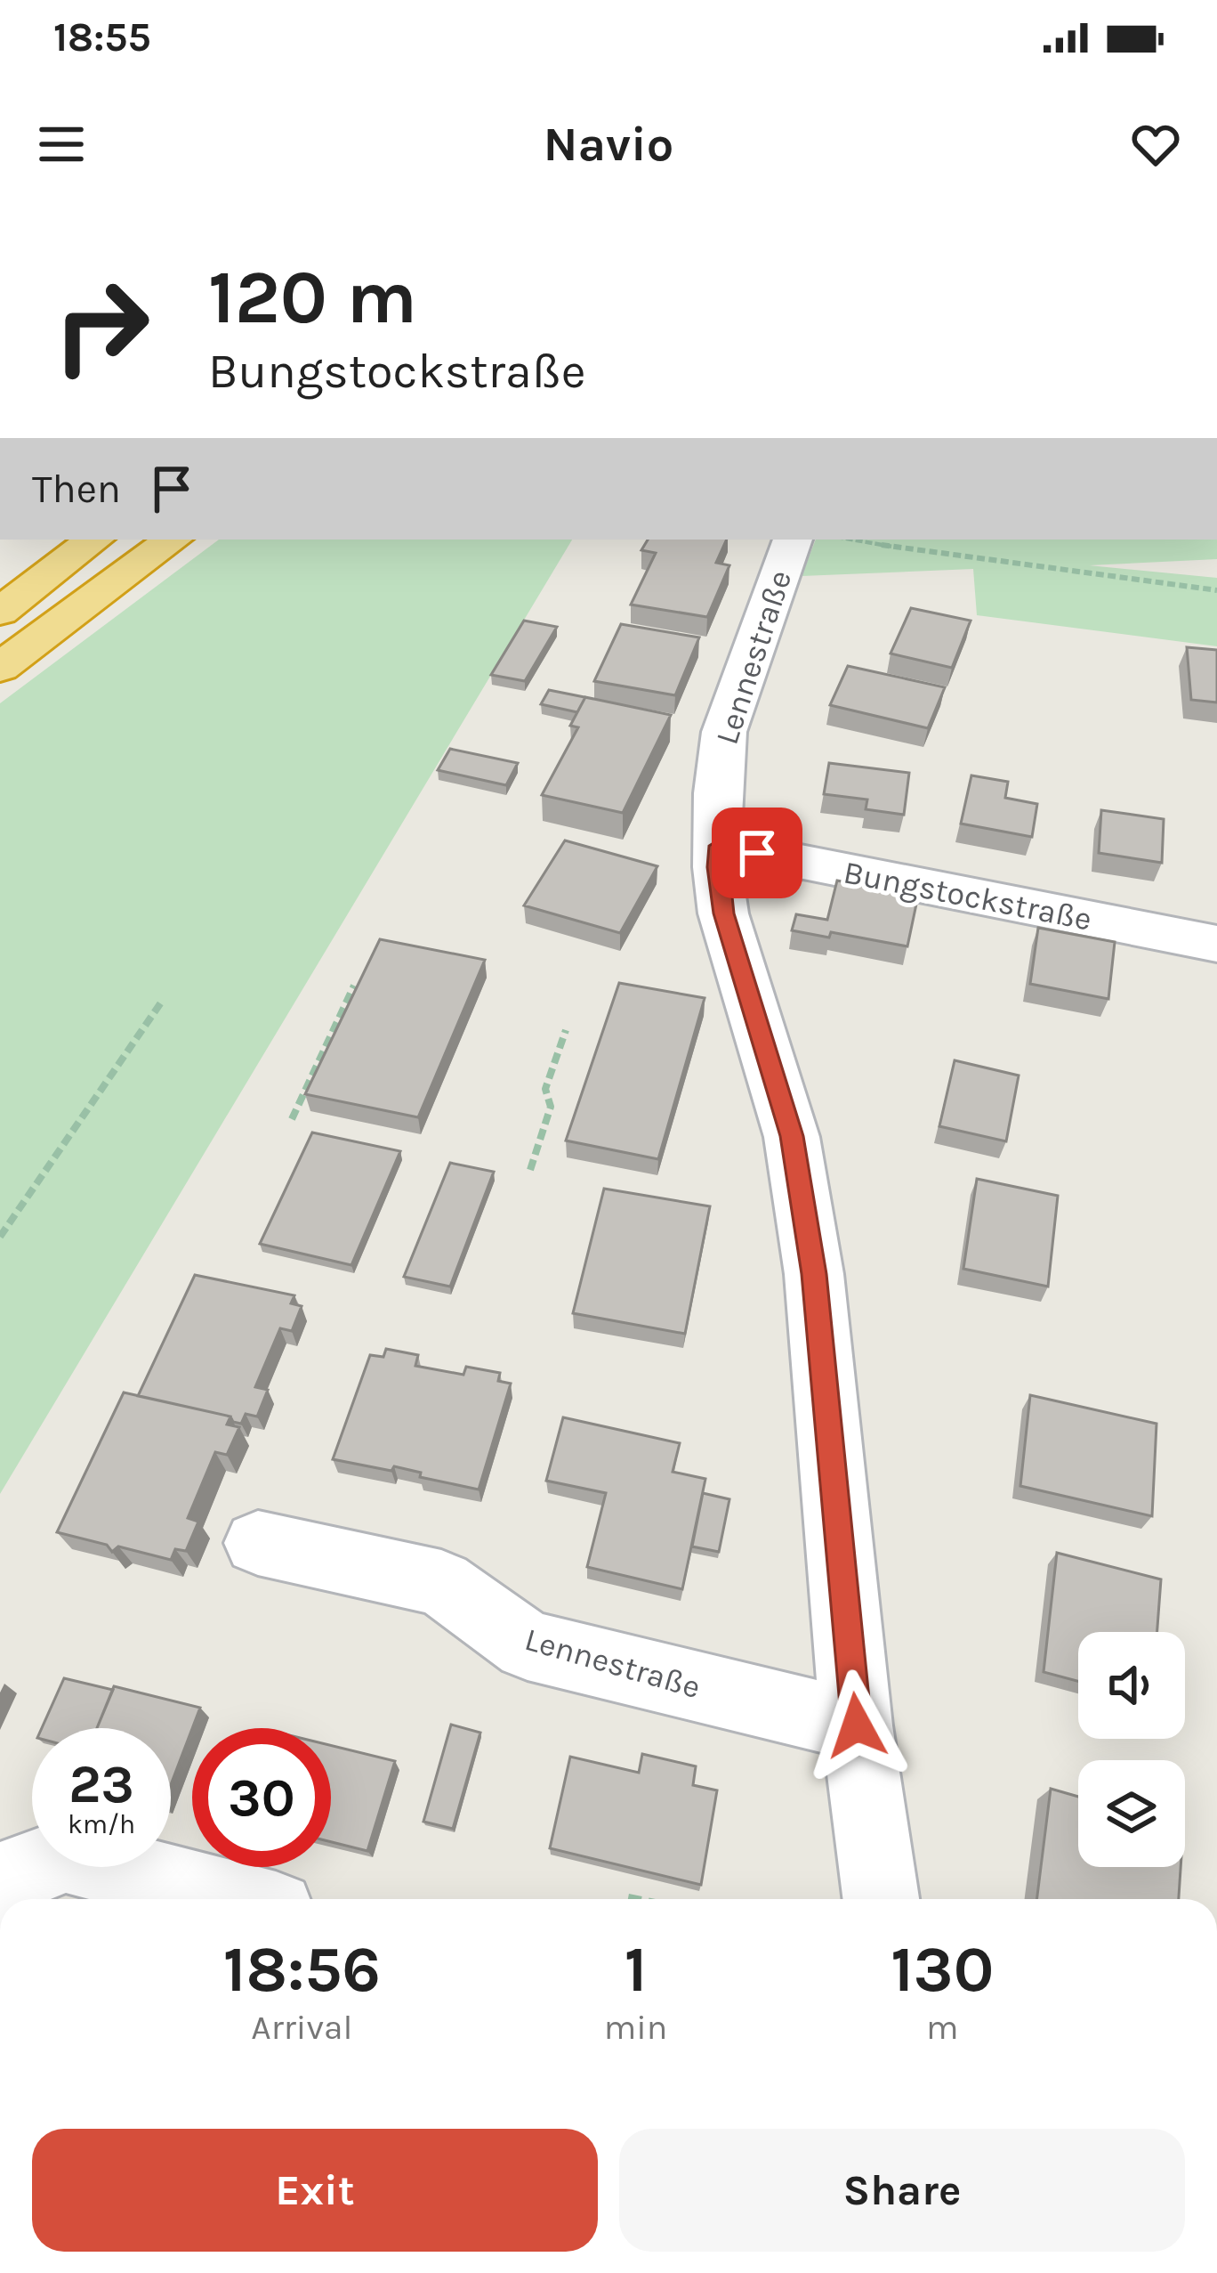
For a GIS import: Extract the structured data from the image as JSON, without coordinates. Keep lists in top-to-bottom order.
{
  "streets": {
    "street": ["Lennestraße", "Bungstockstraße"]
  },
  "crossings": [
    ["Lennestraße", "Bungstockstraße"]
  ],
  "page": {
    "status": "18:55",
    "header": "Navio",
    "turn": ["120 m", "Bungstockstraße"],
    "then": "Then",
    "speed": "23 km/h",
    "limit": "30",
    "eta": [
      "18:56",
      "Arrival",
      "1",
      "min",
      "130",
      "m"
    ],
    "buttons": ["Exit", "Share"]
  }
}
